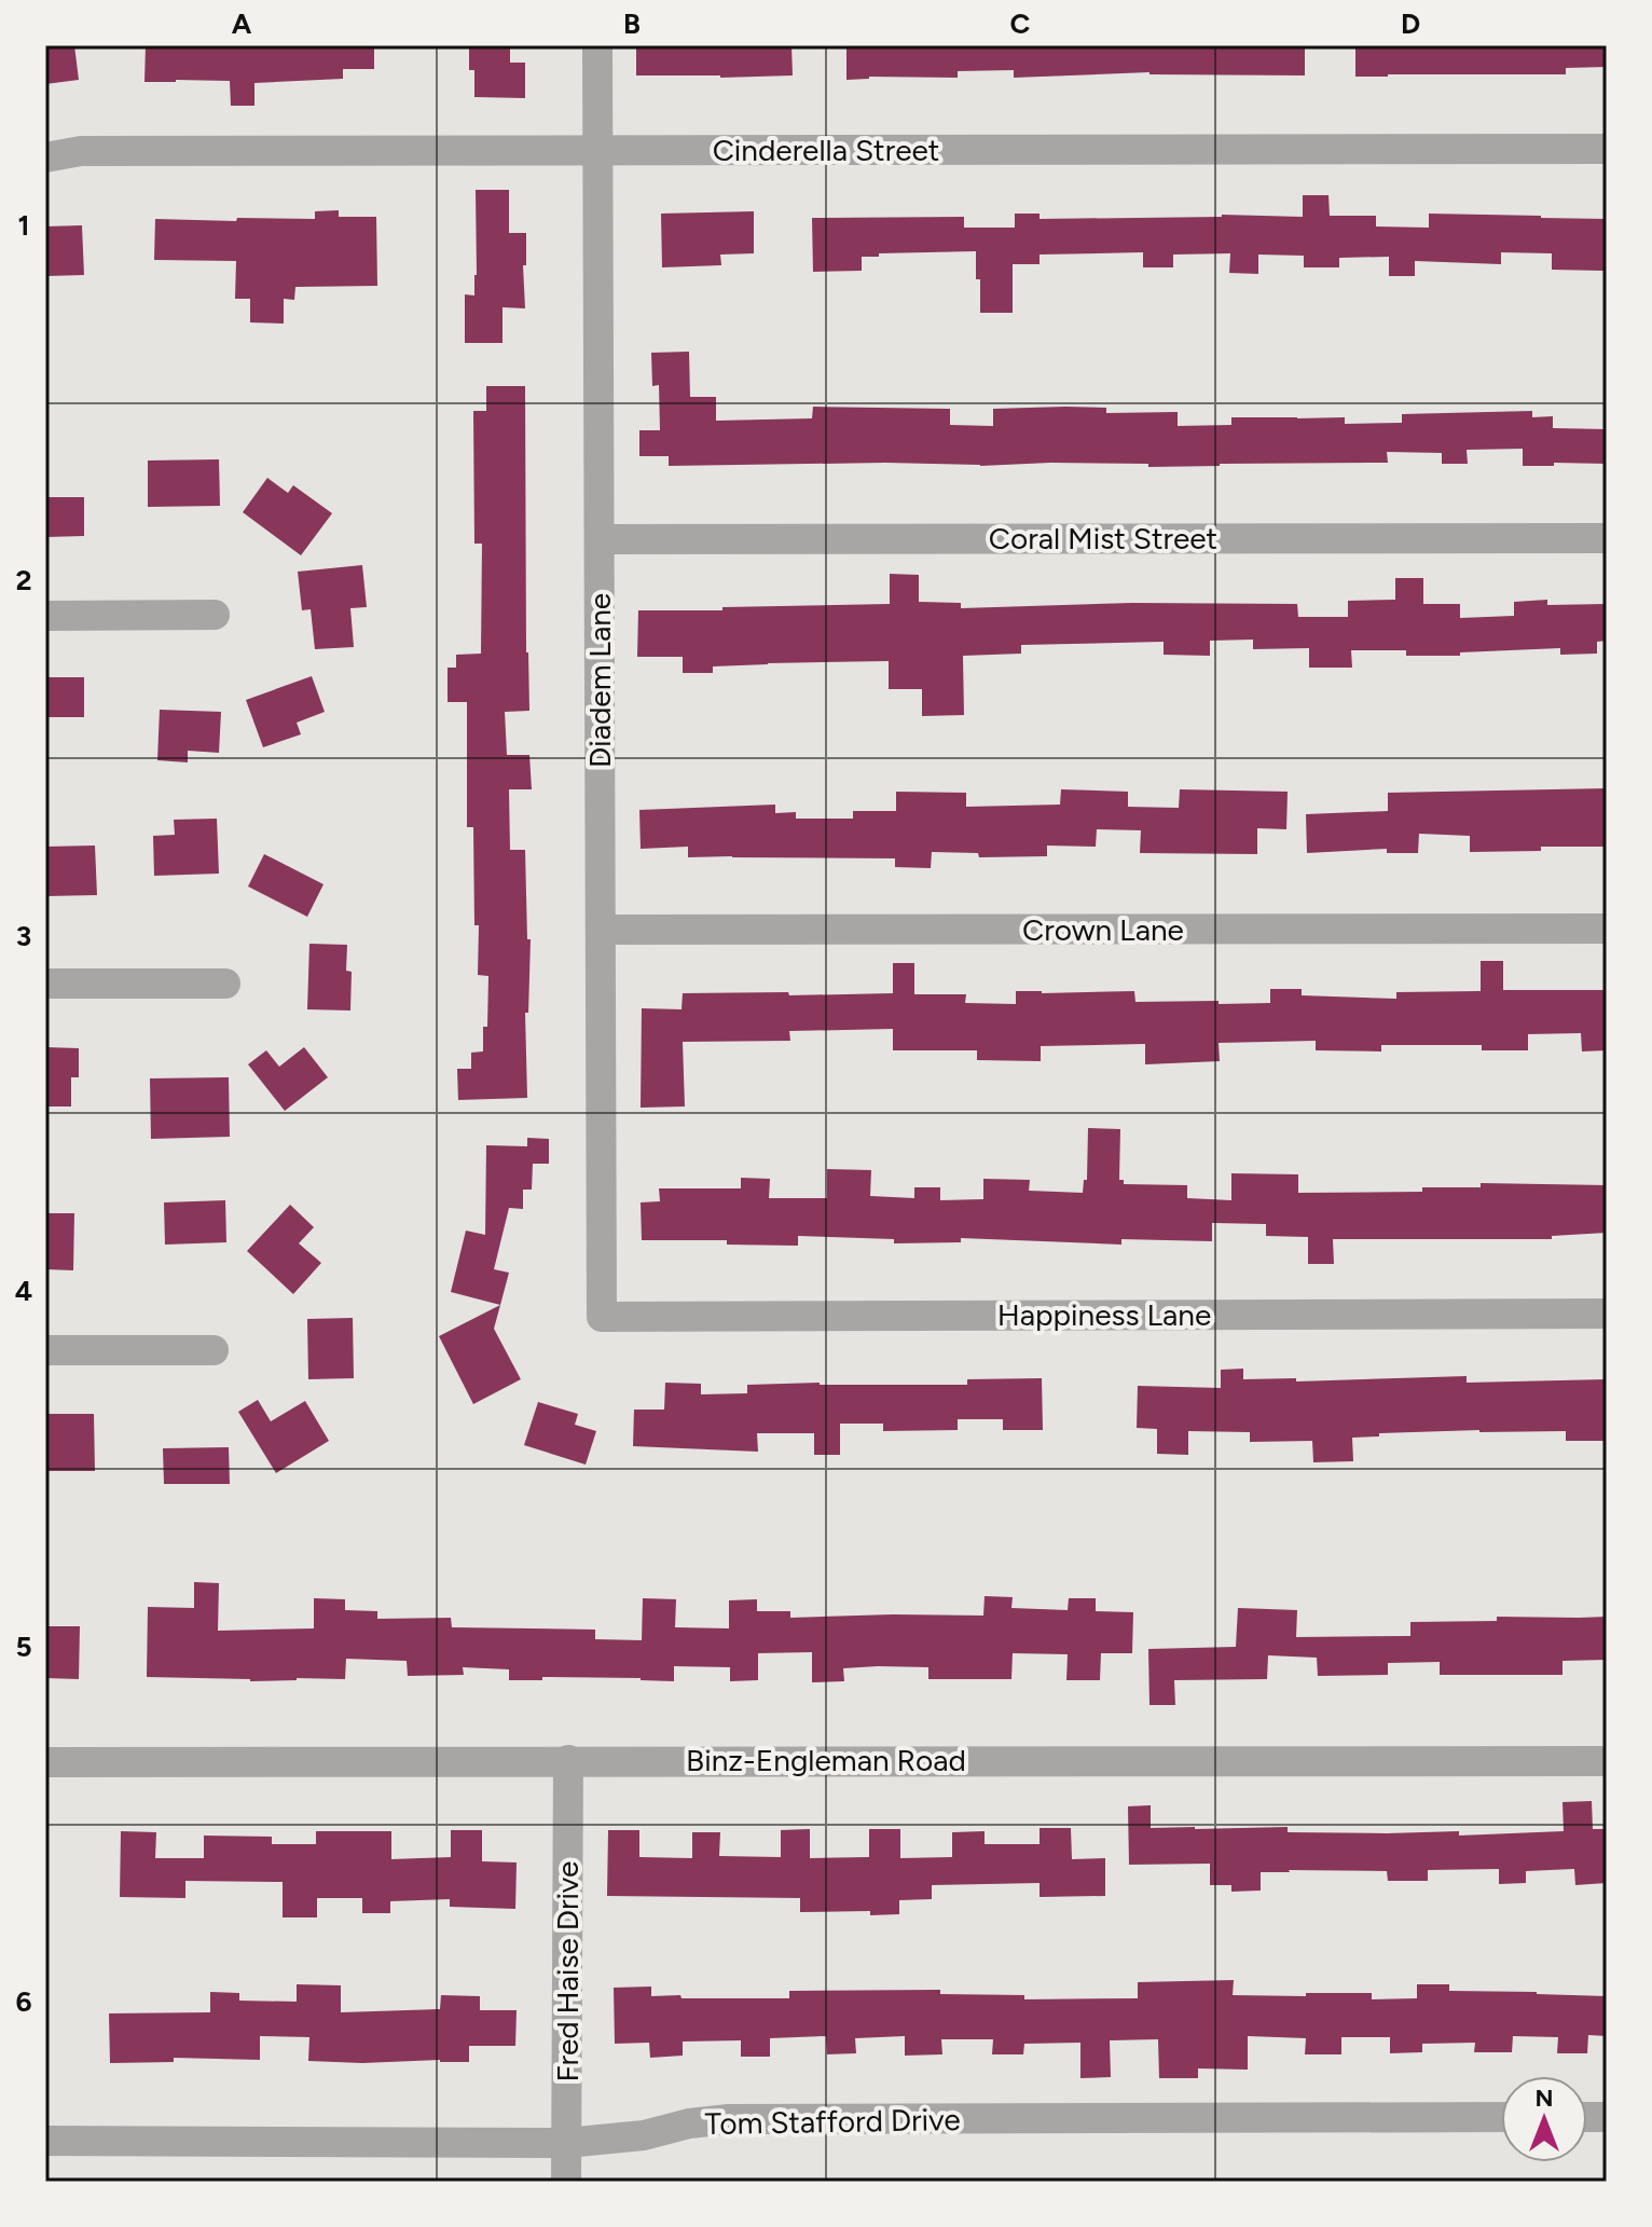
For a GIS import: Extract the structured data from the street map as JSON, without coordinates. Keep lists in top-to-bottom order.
{
  "streets": {
    "street": [
      "Cinderella Street",
      "Coral Mist Street",
      "Diadem Lane",
      "Crown Lane",
      "Happiness Lane",
      "Binz-Engleman Road",
      "Fred Haise Drive",
      "Tom Stafford Drive"
    ]
  },
  "crossings": [
    ["Cinderella Street", "Diadem Lane"],
    ["Coral Mist Street", "Diadem Lane"],
    ["Diadem Lane", "Crown Lane"],
    ["Diadem Lane", "Happiness Lane"],
    ["Binz-Engleman Road", "Fred Haise Drive"],
    ["Fred Haise Drive", "Tom Stafford Drive"]
  ],
  "north": "top",
  "grid": {
    "columns": [
      "A",
      "B",
      "C",
      "D"
    ],
    "rows": [
      "1",
      "2",
      "3",
      "4",
      "5",
      "6"
    ]
  }
}
